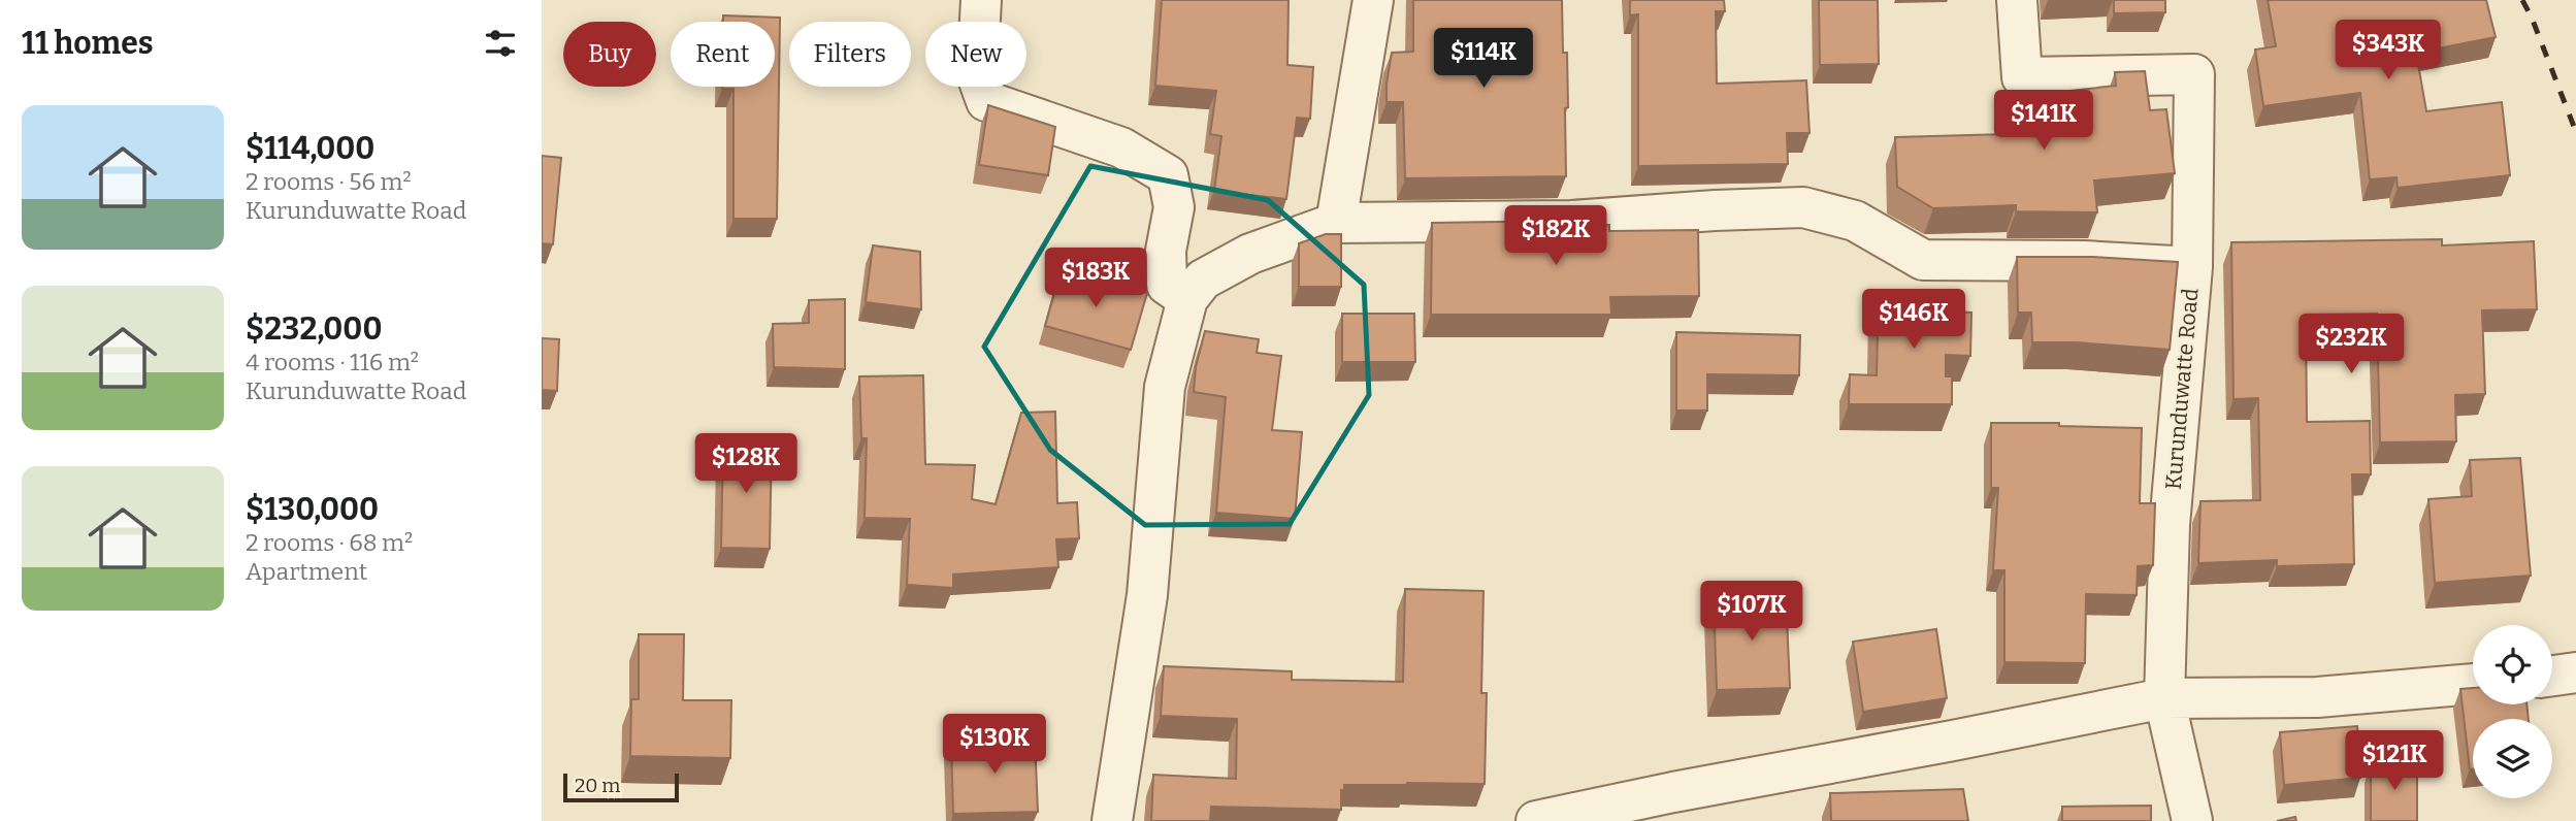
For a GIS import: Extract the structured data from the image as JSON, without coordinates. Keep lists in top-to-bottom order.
{
  "streets": {
    "street": ["Kurunduwatte Road"]
  },
  "scale_bar": "20 m",
  "page": {
    "heading": "11 homes",
    "price": [
      "$343K",
      "$114K",
      "$141K",
      "$182K",
      "$183K",
      "$146K",
      "$232K",
      "$128K",
      "$107K",
      "$130K",
      "$121K"
    ],
    "chip": [
      "Buy",
      "Rent",
      "Filters",
      "New"
    ],
    "list": [
      {
        "name": "$114,000",
        "note": "2 rooms · 56 m² · Kurunduwatte Road"
      },
      {
        "name": "$232,000",
        "note": "4 rooms · 116 m² · Kurunduwatte Road"
      },
      {
        "name": "$130,000",
        "note": "2 rooms · 68 m² · Apartment"
      }
    ],
    "scale": "20 m"
  }
}
